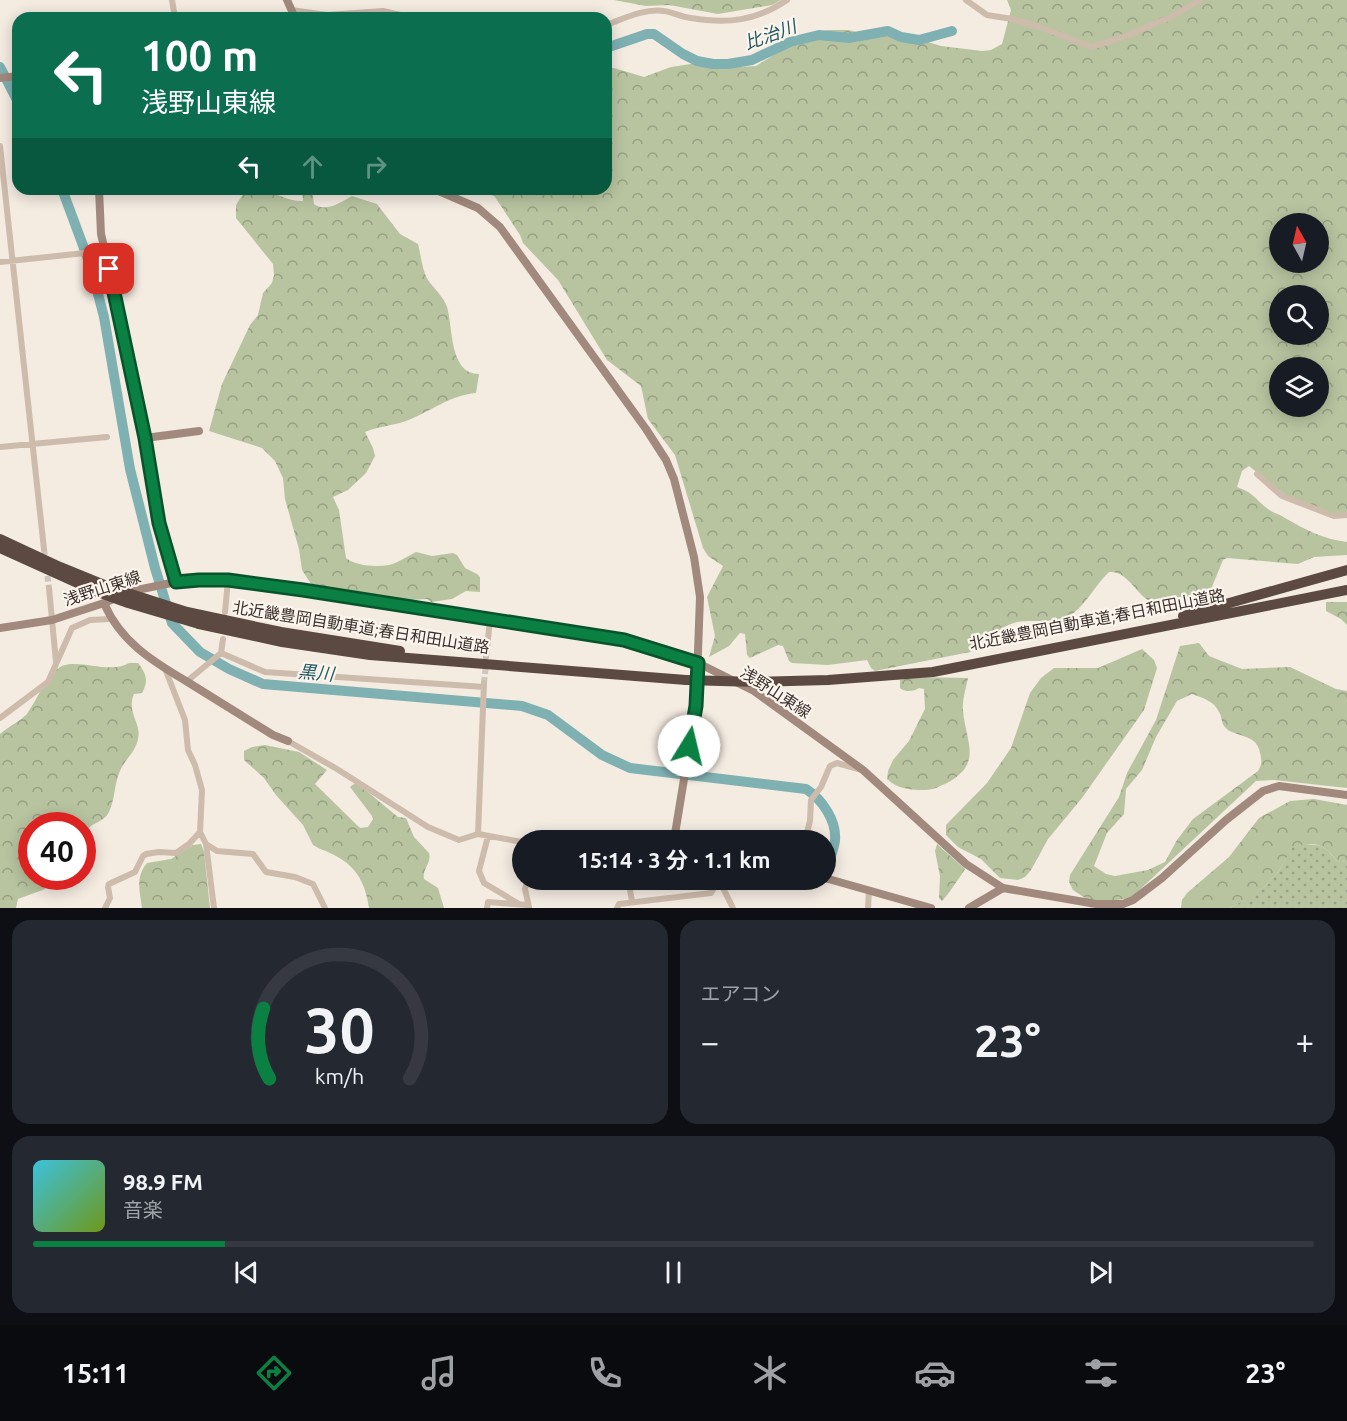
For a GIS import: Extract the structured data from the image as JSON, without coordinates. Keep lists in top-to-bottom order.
{
  "streets": {
    "highway": ["北近畿豊岡自動車道;春日和田山道路"],
    "street": ["浅野山東線"]
  },
  "water": ["比治川", "黒川"],
  "north": "top",
  "page": {
    "turn": ["100 m", "浅野山東線"],
    "limit": "40",
    "trip": "15:14 · 3 分 · 1.1 km",
    "tile": "エアコン",
    "heat": ["−", "23°", "+"],
    "song": ["98.9 FM", "音楽"],
    "tabs": ["15:11", "23°"],
    "gauge": ["30", "km/h"]
  }
}
